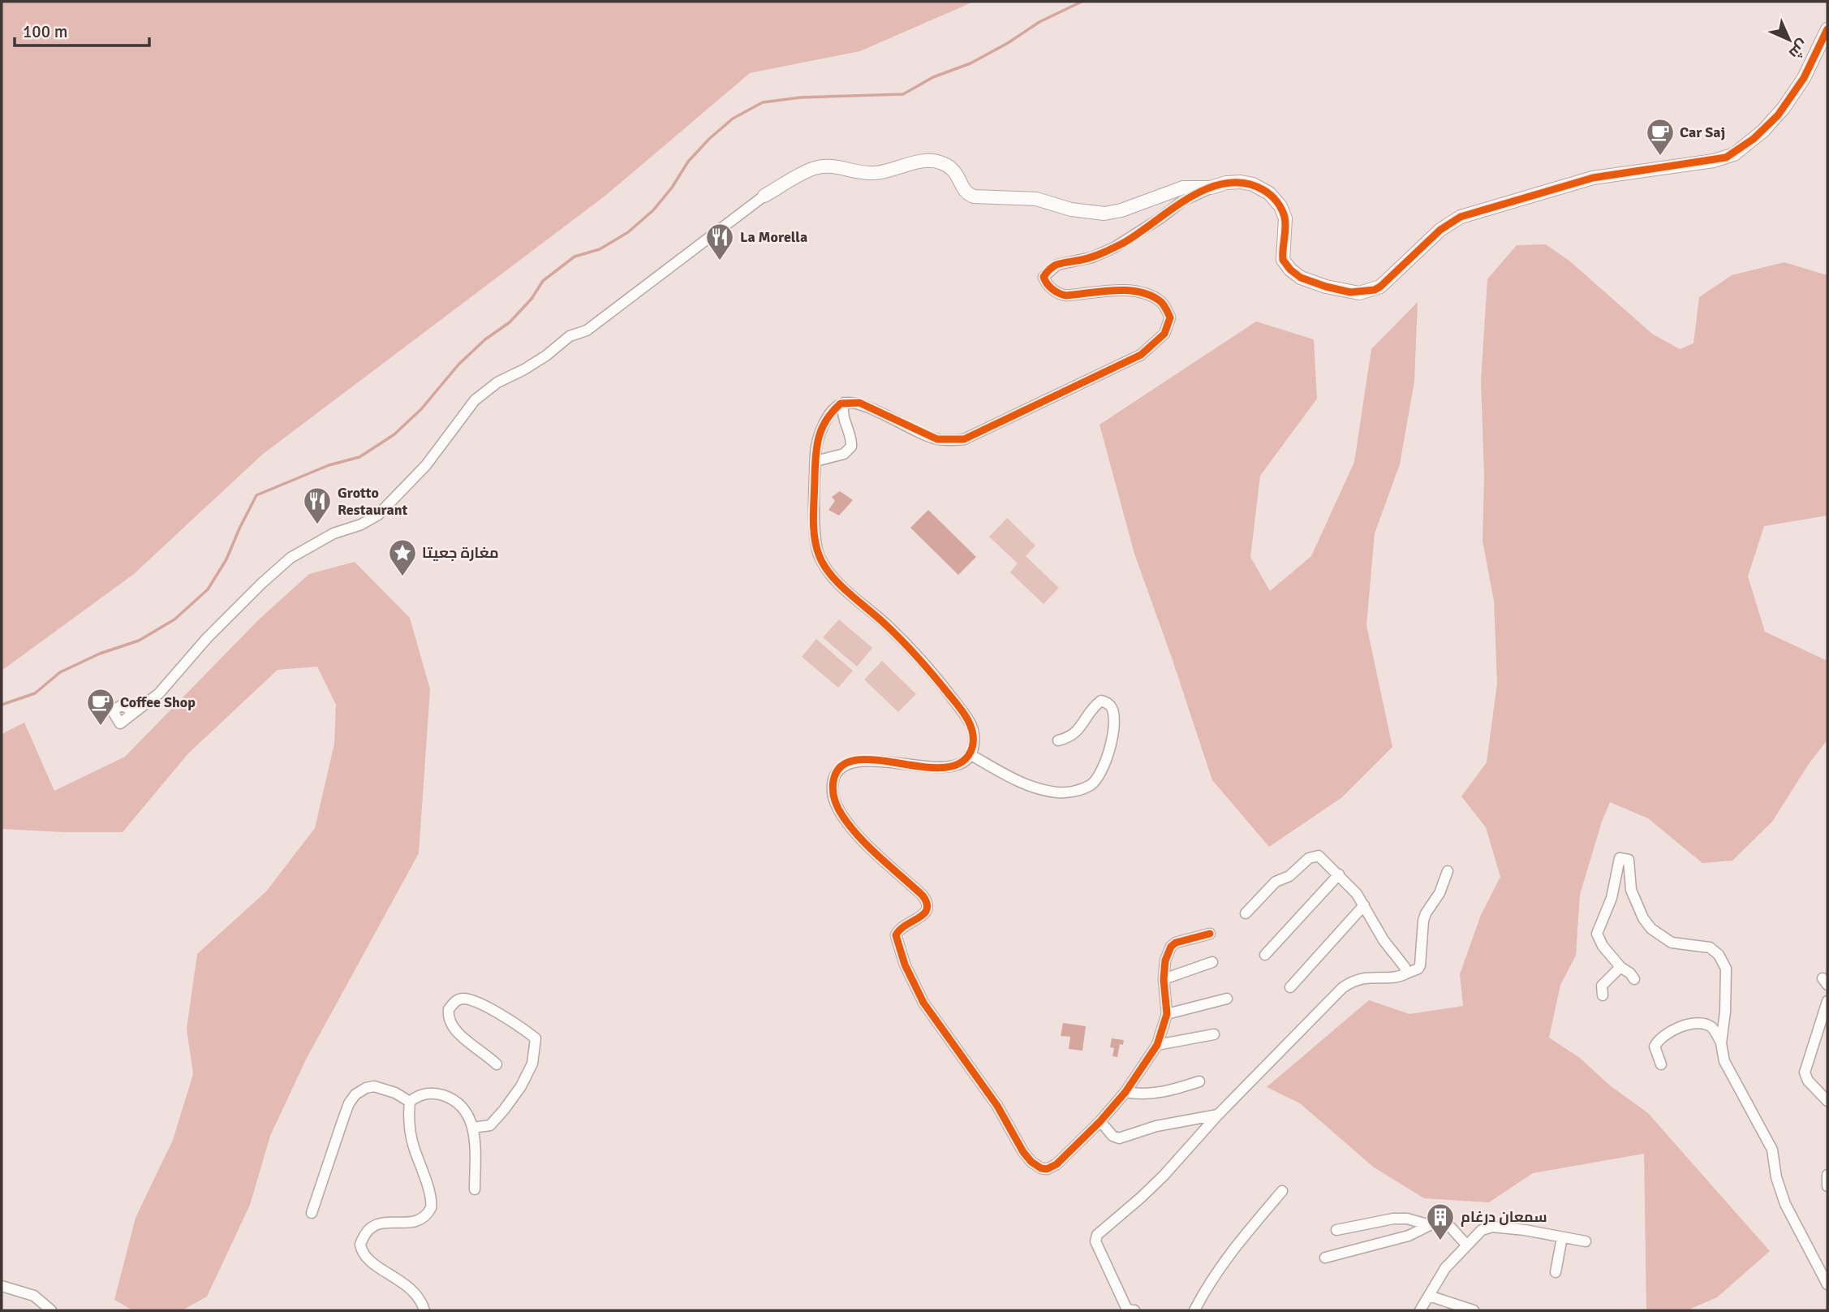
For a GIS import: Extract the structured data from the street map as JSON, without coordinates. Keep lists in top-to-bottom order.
{
  "places": {
    "cafe": ["Car Saj", "Coffee Shop"],
    "restaurant": ["La Morella", "Grotto Restaurant"],
    "place": ["مغارة جعيتا"],
    "building": ["سمعان درغام"]
  },
  "scale_bar": "100 m",
  "north": "bottom right"
}
